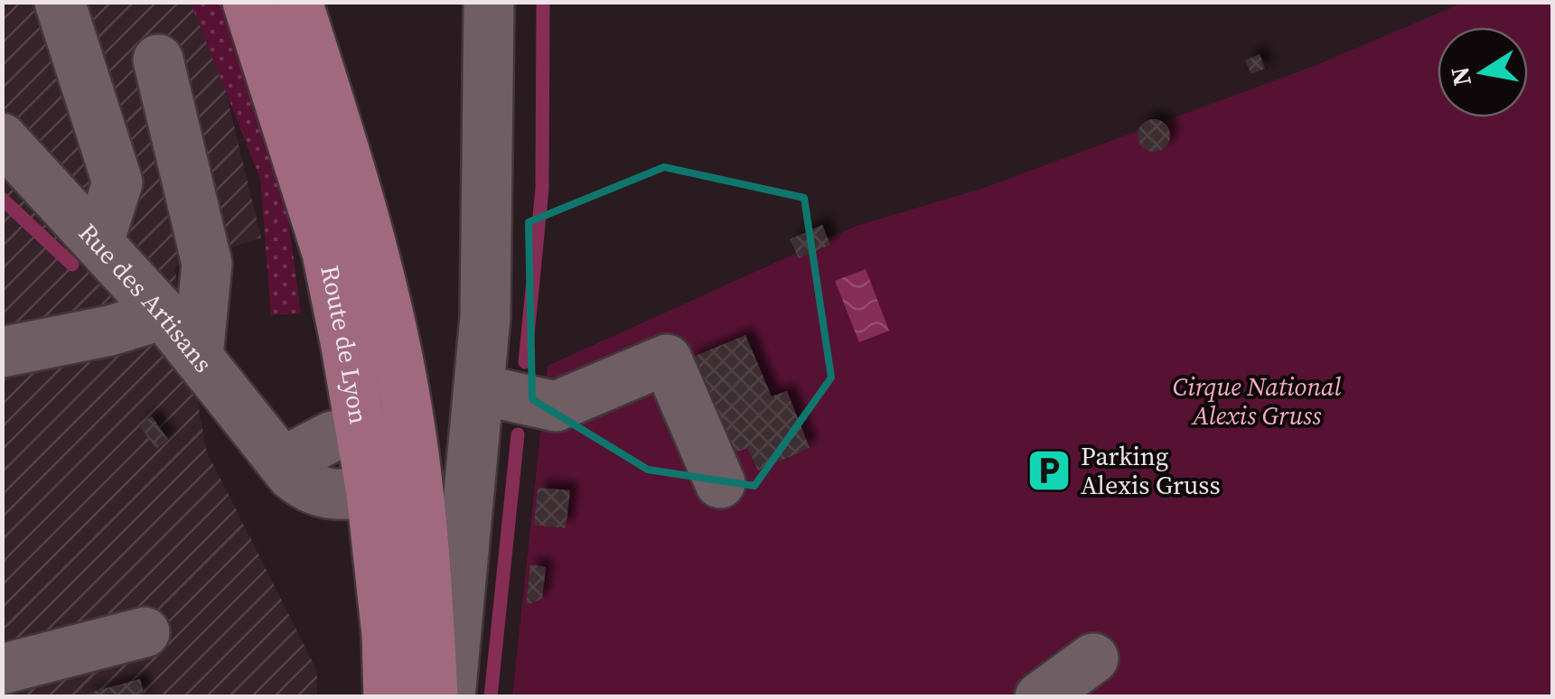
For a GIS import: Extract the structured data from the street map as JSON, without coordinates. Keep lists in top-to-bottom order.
{
  "streets": {
    "main road": ["Route de Lyon"],
    "street": ["Rue des Artisans"]
  },
  "crossings": [
    ["Rue des Artisans", "Route de Lyon"]
  ],
  "parks": ["Cirque National Alexis Gruss"],
  "places": {
    "parking": ["Parking Alexis Gruss"]
  },
  "north": "left"
}
